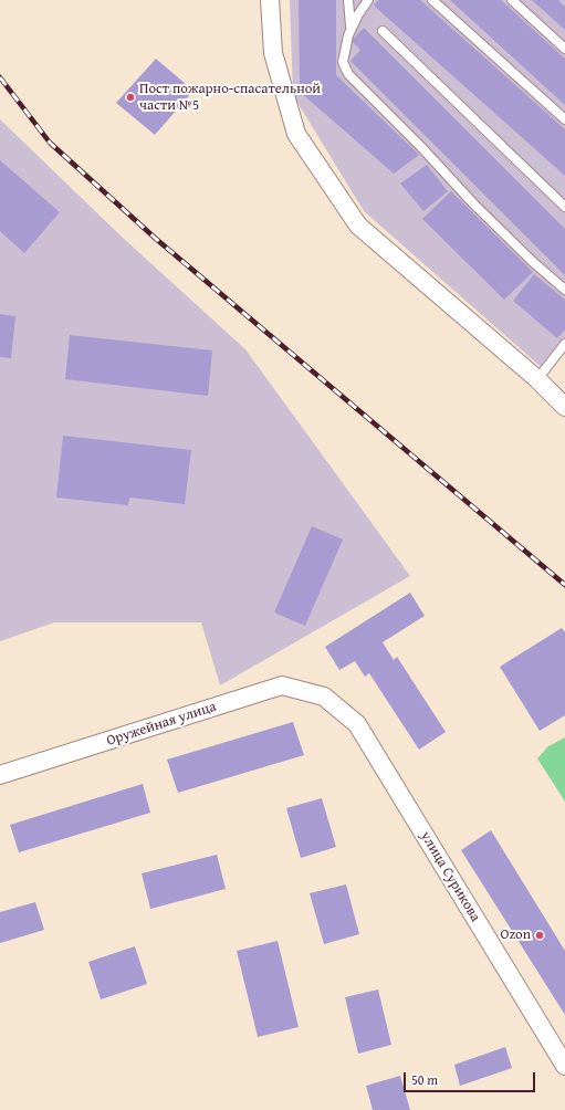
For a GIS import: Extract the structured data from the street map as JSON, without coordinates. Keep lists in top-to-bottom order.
{
  "streets": {
    "street": ["Оружейная улица", "улица Сурикова"]
  },
  "crossings": [
    ["Оружейная улица", "улица Сурикова"]
  ],
  "places": ["Пост пожарно-спасательной части №5", "Ozon"],
  "scale_bar": "50 m"
}
